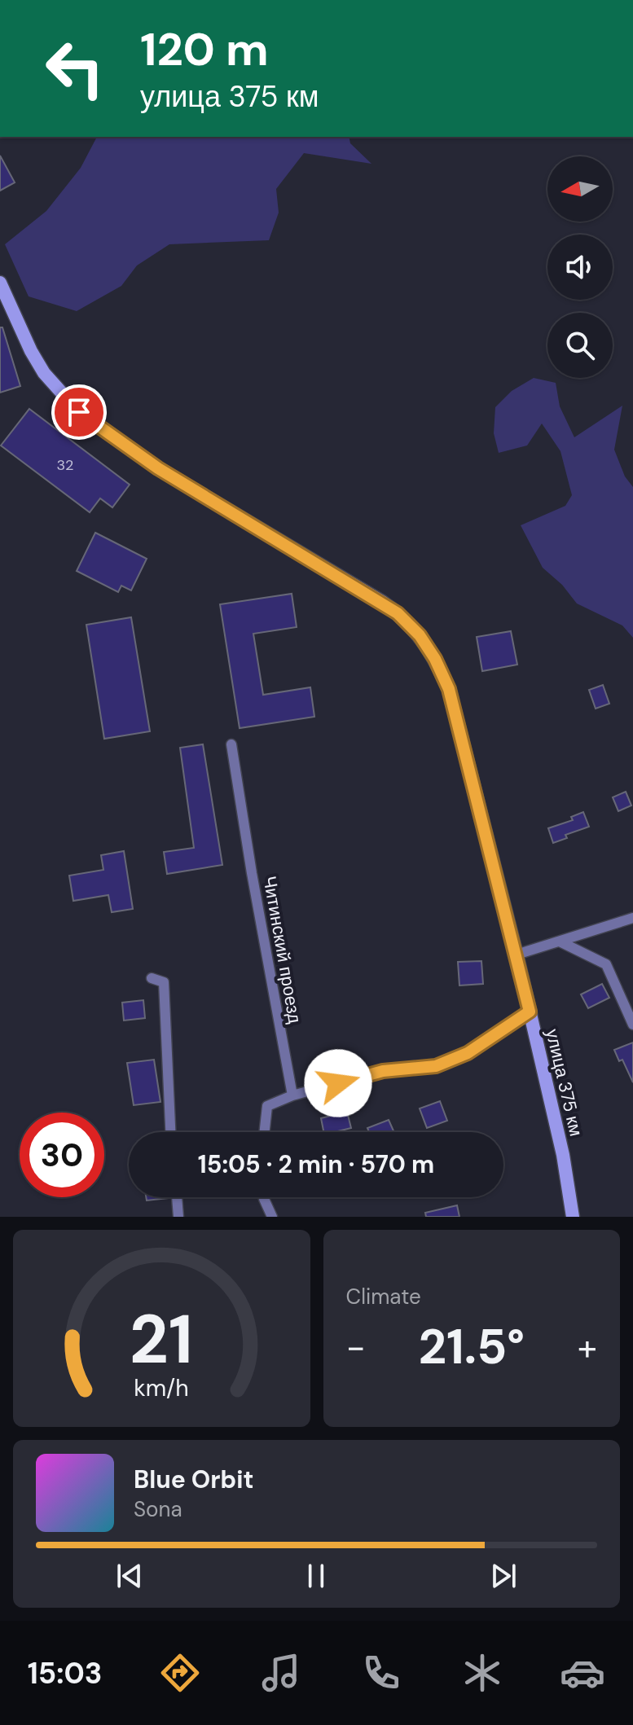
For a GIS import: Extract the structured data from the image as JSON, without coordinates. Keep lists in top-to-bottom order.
{
  "streets": {
    "main road": ["улица 375 км"],
    "street": ["Читинский проезд"]
  },
  "house_numbers": ["32"],
  "north": "left",
  "page": {
    "turn": ["120 m", "улица 375 км"],
    "limit": "30",
    "trip": "15:05 · 2 min · 570 m",
    "tile": "Climate",
    "heat": ["−", "21.5°", "+"],
    "song": ["Blue Orbit", "Sona"],
    "tabs": "15:03",
    "gauge": ["21", "km/h"]
  }
}
